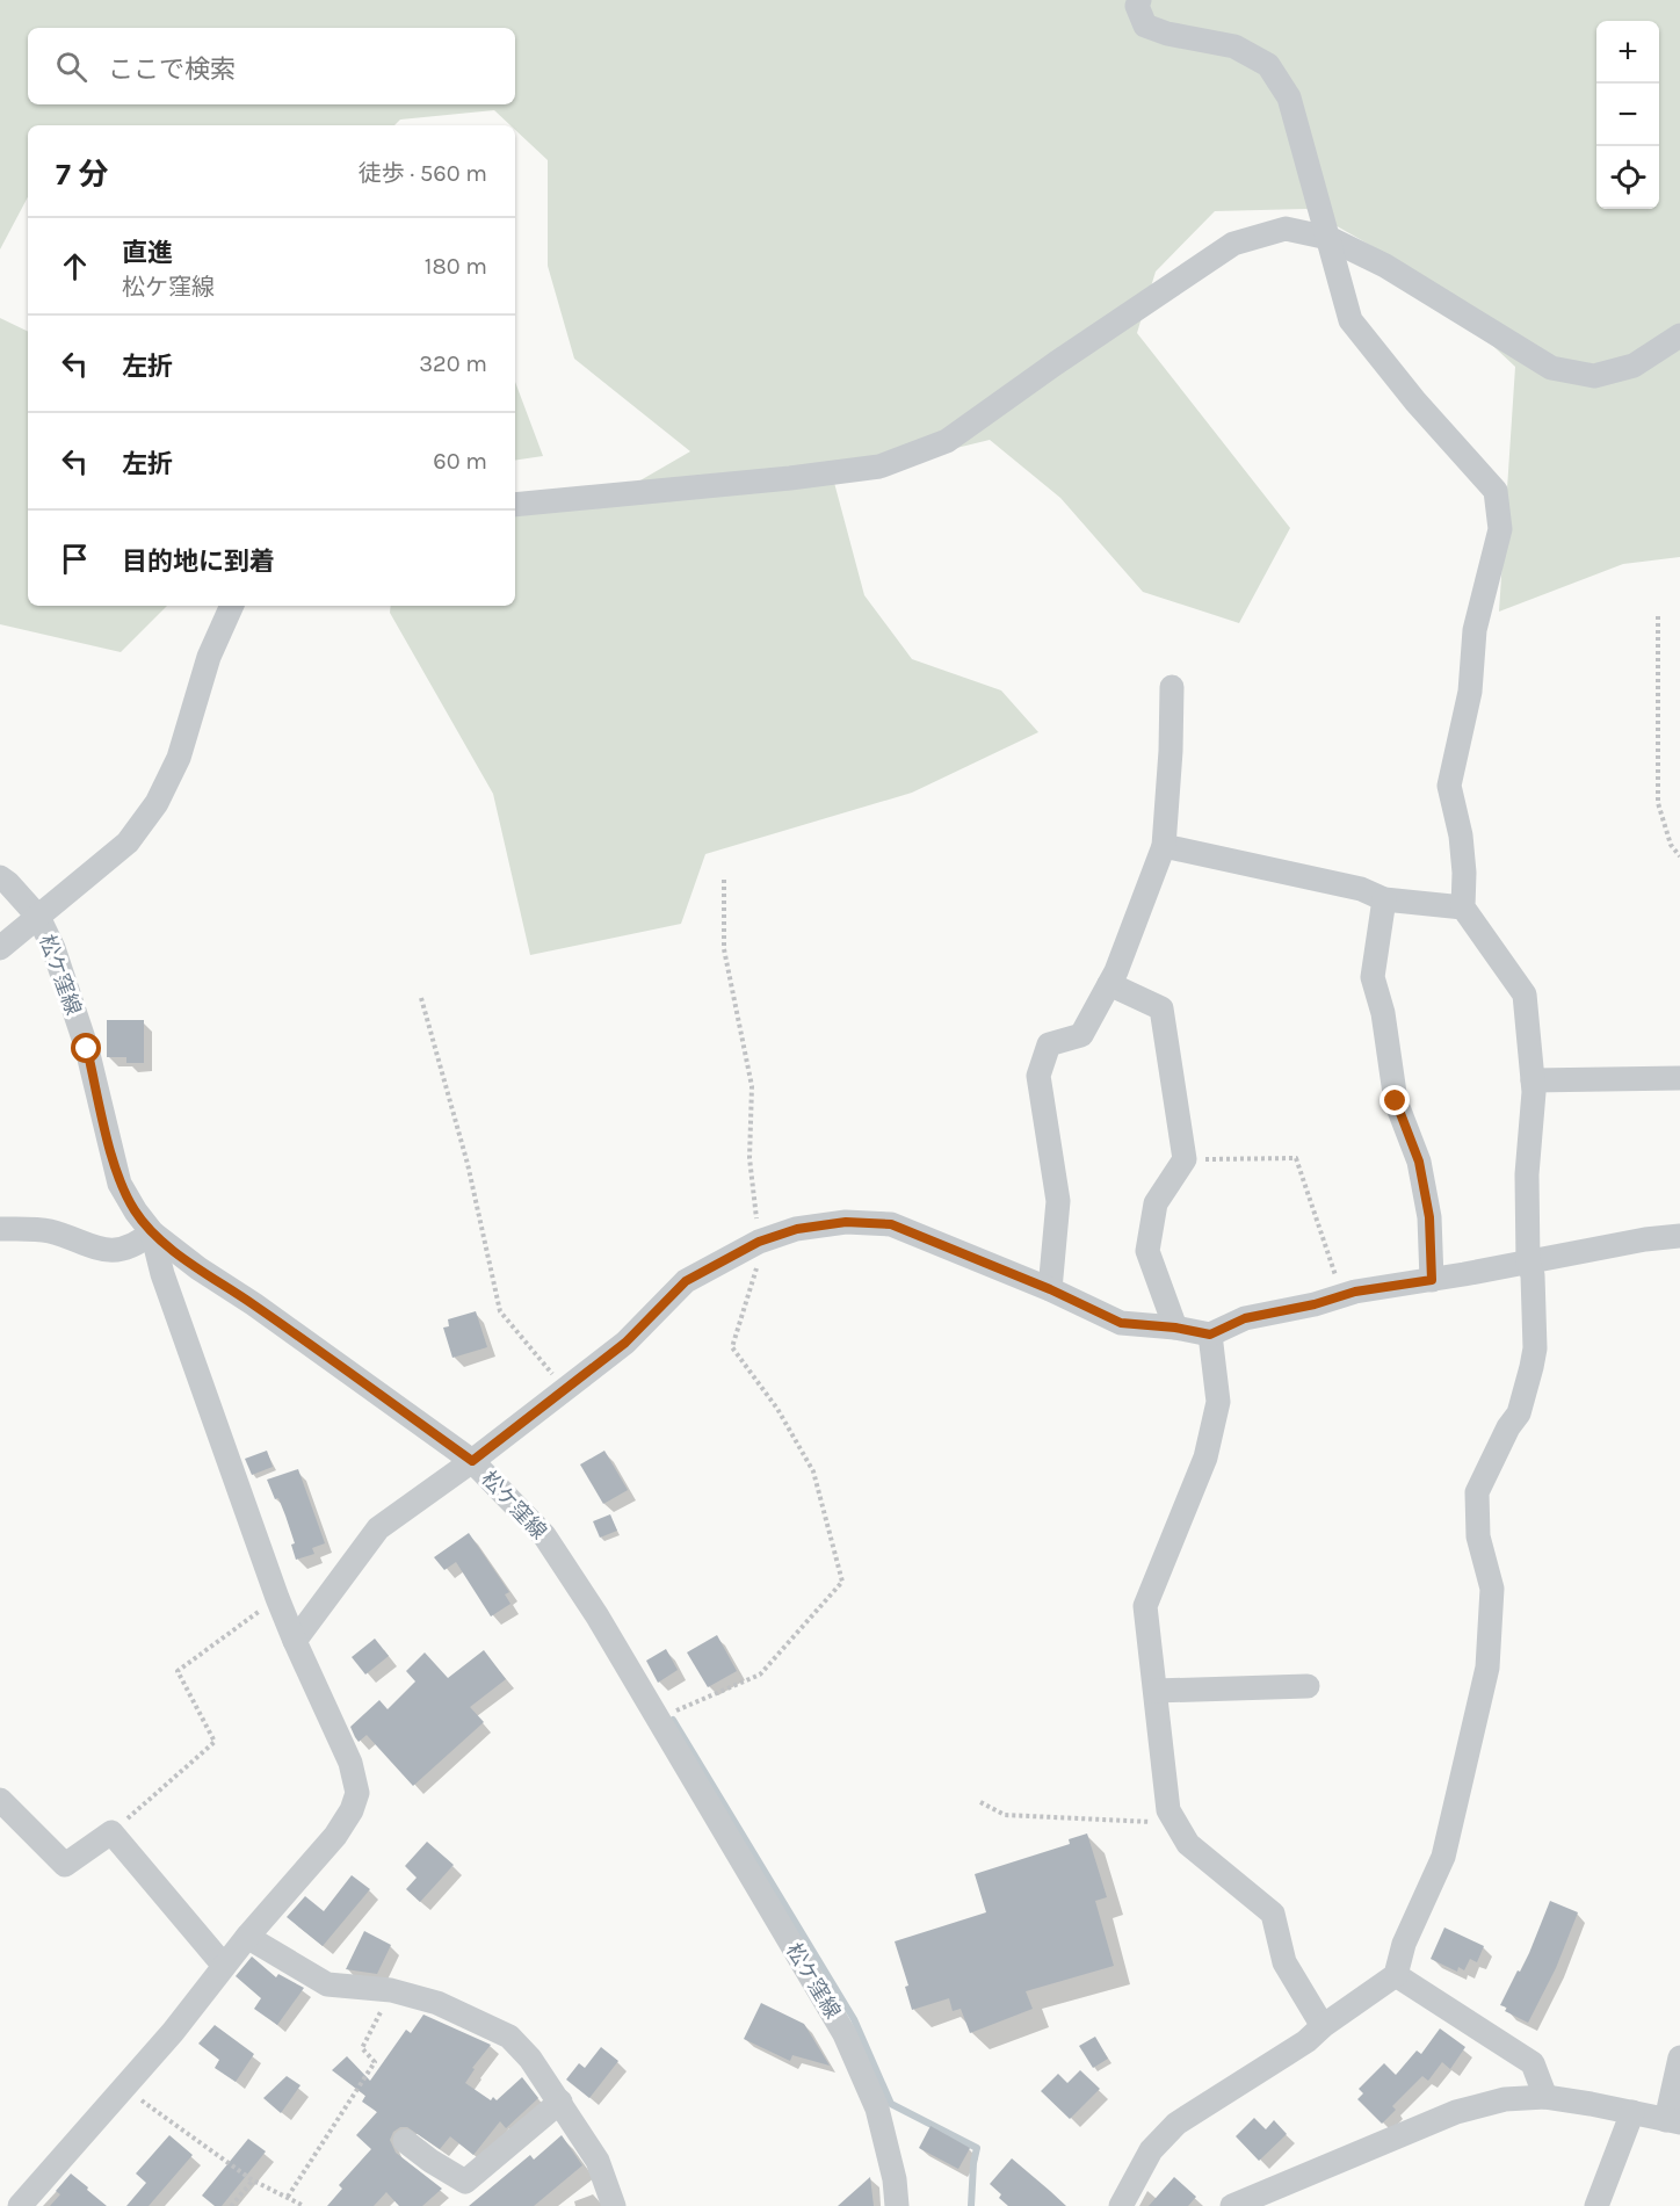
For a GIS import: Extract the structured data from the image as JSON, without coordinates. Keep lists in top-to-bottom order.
{
  "streets": {
    "street": ["松ケ窪線"]
  },
  "page": {
    "map_buttons": ["+", "−"],
    "search": "ここで検索",
    "heading": ["7 分", "徒歩 · 560 m"],
    "list": [
      ["直進", "松ケ窪線", "180 m"],
      ["左折", "320 m"],
      ["左折", "60 m"],
      "目的地に到着"
    ]
  }
}
